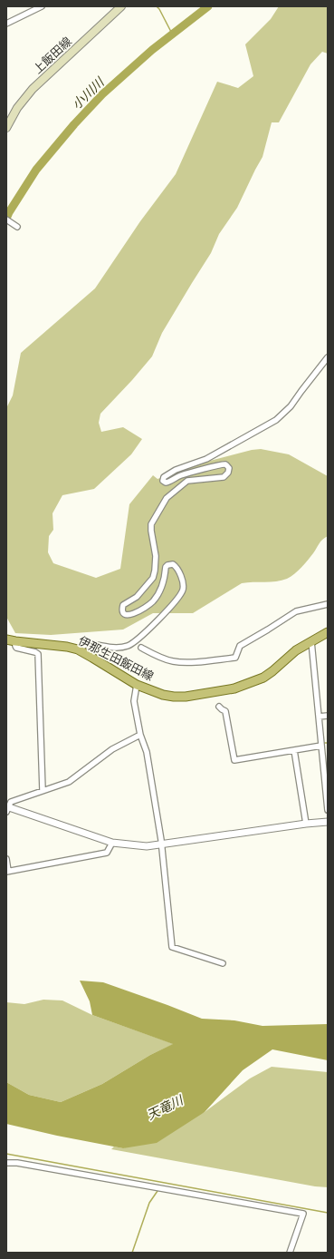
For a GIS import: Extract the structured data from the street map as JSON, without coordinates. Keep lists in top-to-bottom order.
{
  "streets": {
    "main road": ["上飯田線", "伊那生田飯田線"]
  },
  "water": ["小川川", "天竜川"]
}
